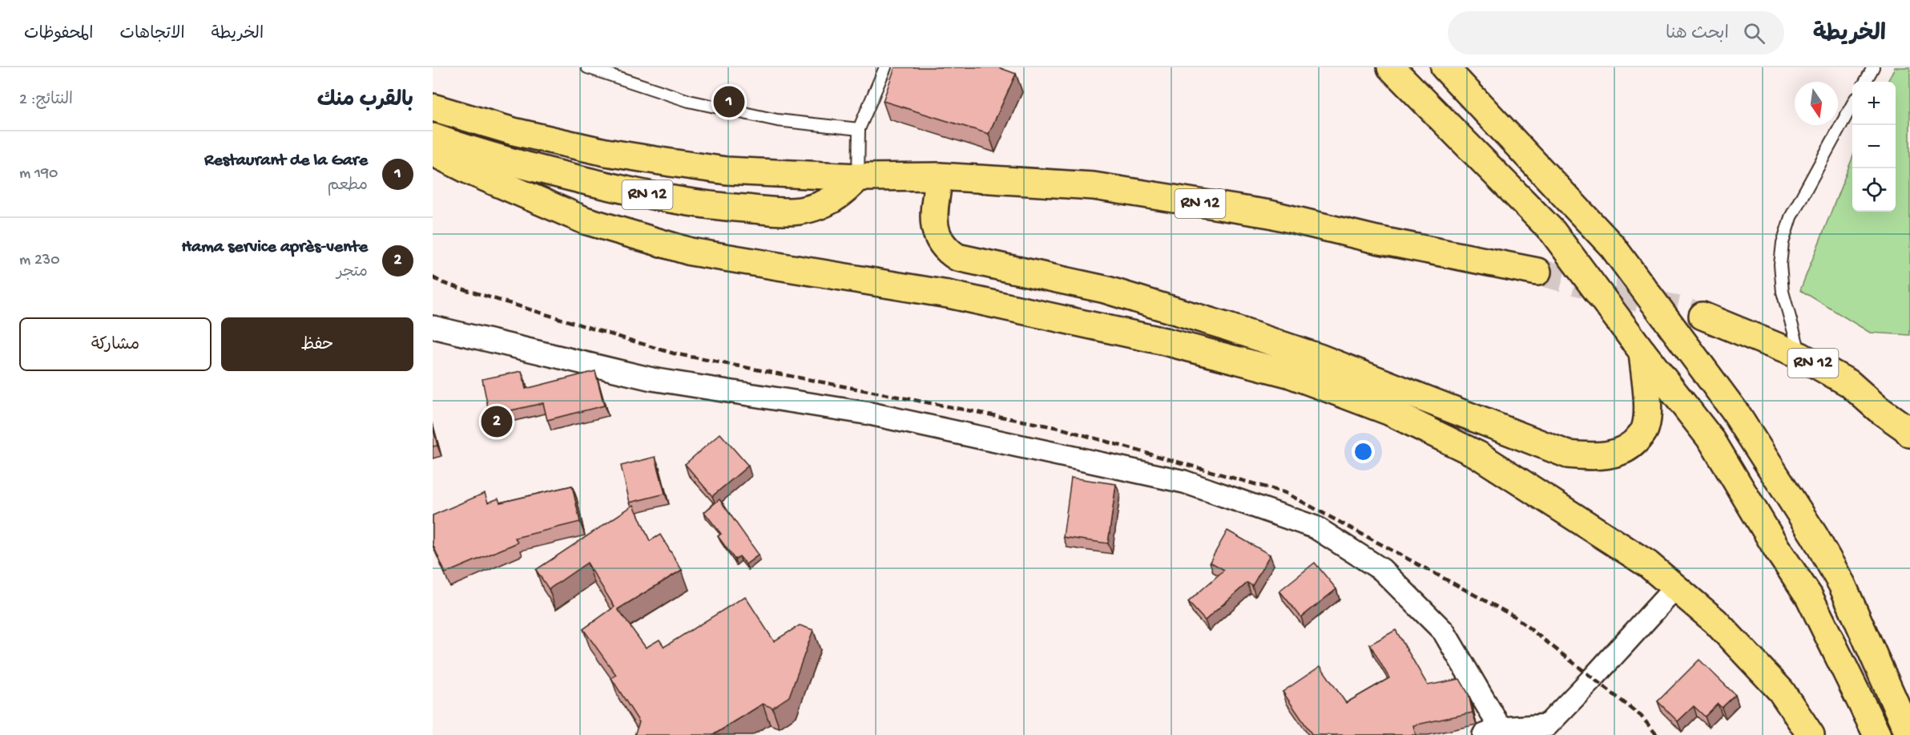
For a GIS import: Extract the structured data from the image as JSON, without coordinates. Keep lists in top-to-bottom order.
{
  "streets": {
    "highway": ["RN 12"]
  },
  "north": "bottom",
  "page": {
    "header": "الخريطة",
    "search": "ابحث هنا",
    "nav": ["الخريطة", "الاتجاهات", "المحفوظات"],
    "heading": ["بالقرب منك", "النتائج: 2"],
    "map_buttons": ["+", "−"],
    "pins": ["1", "2"],
    "list": [
      {
        "mark": "1",
        "name": "Restaurant de la Gare",
        "note": "مطعم",
        "value": "190 m"
      },
      {
        "mark": "2",
        "name": "Hama service après-vente",
        "note": "متجر",
        "value": "230 m"
      }
    ],
    "buttons": ["حفظ", "مشاركة"]
  }
}
